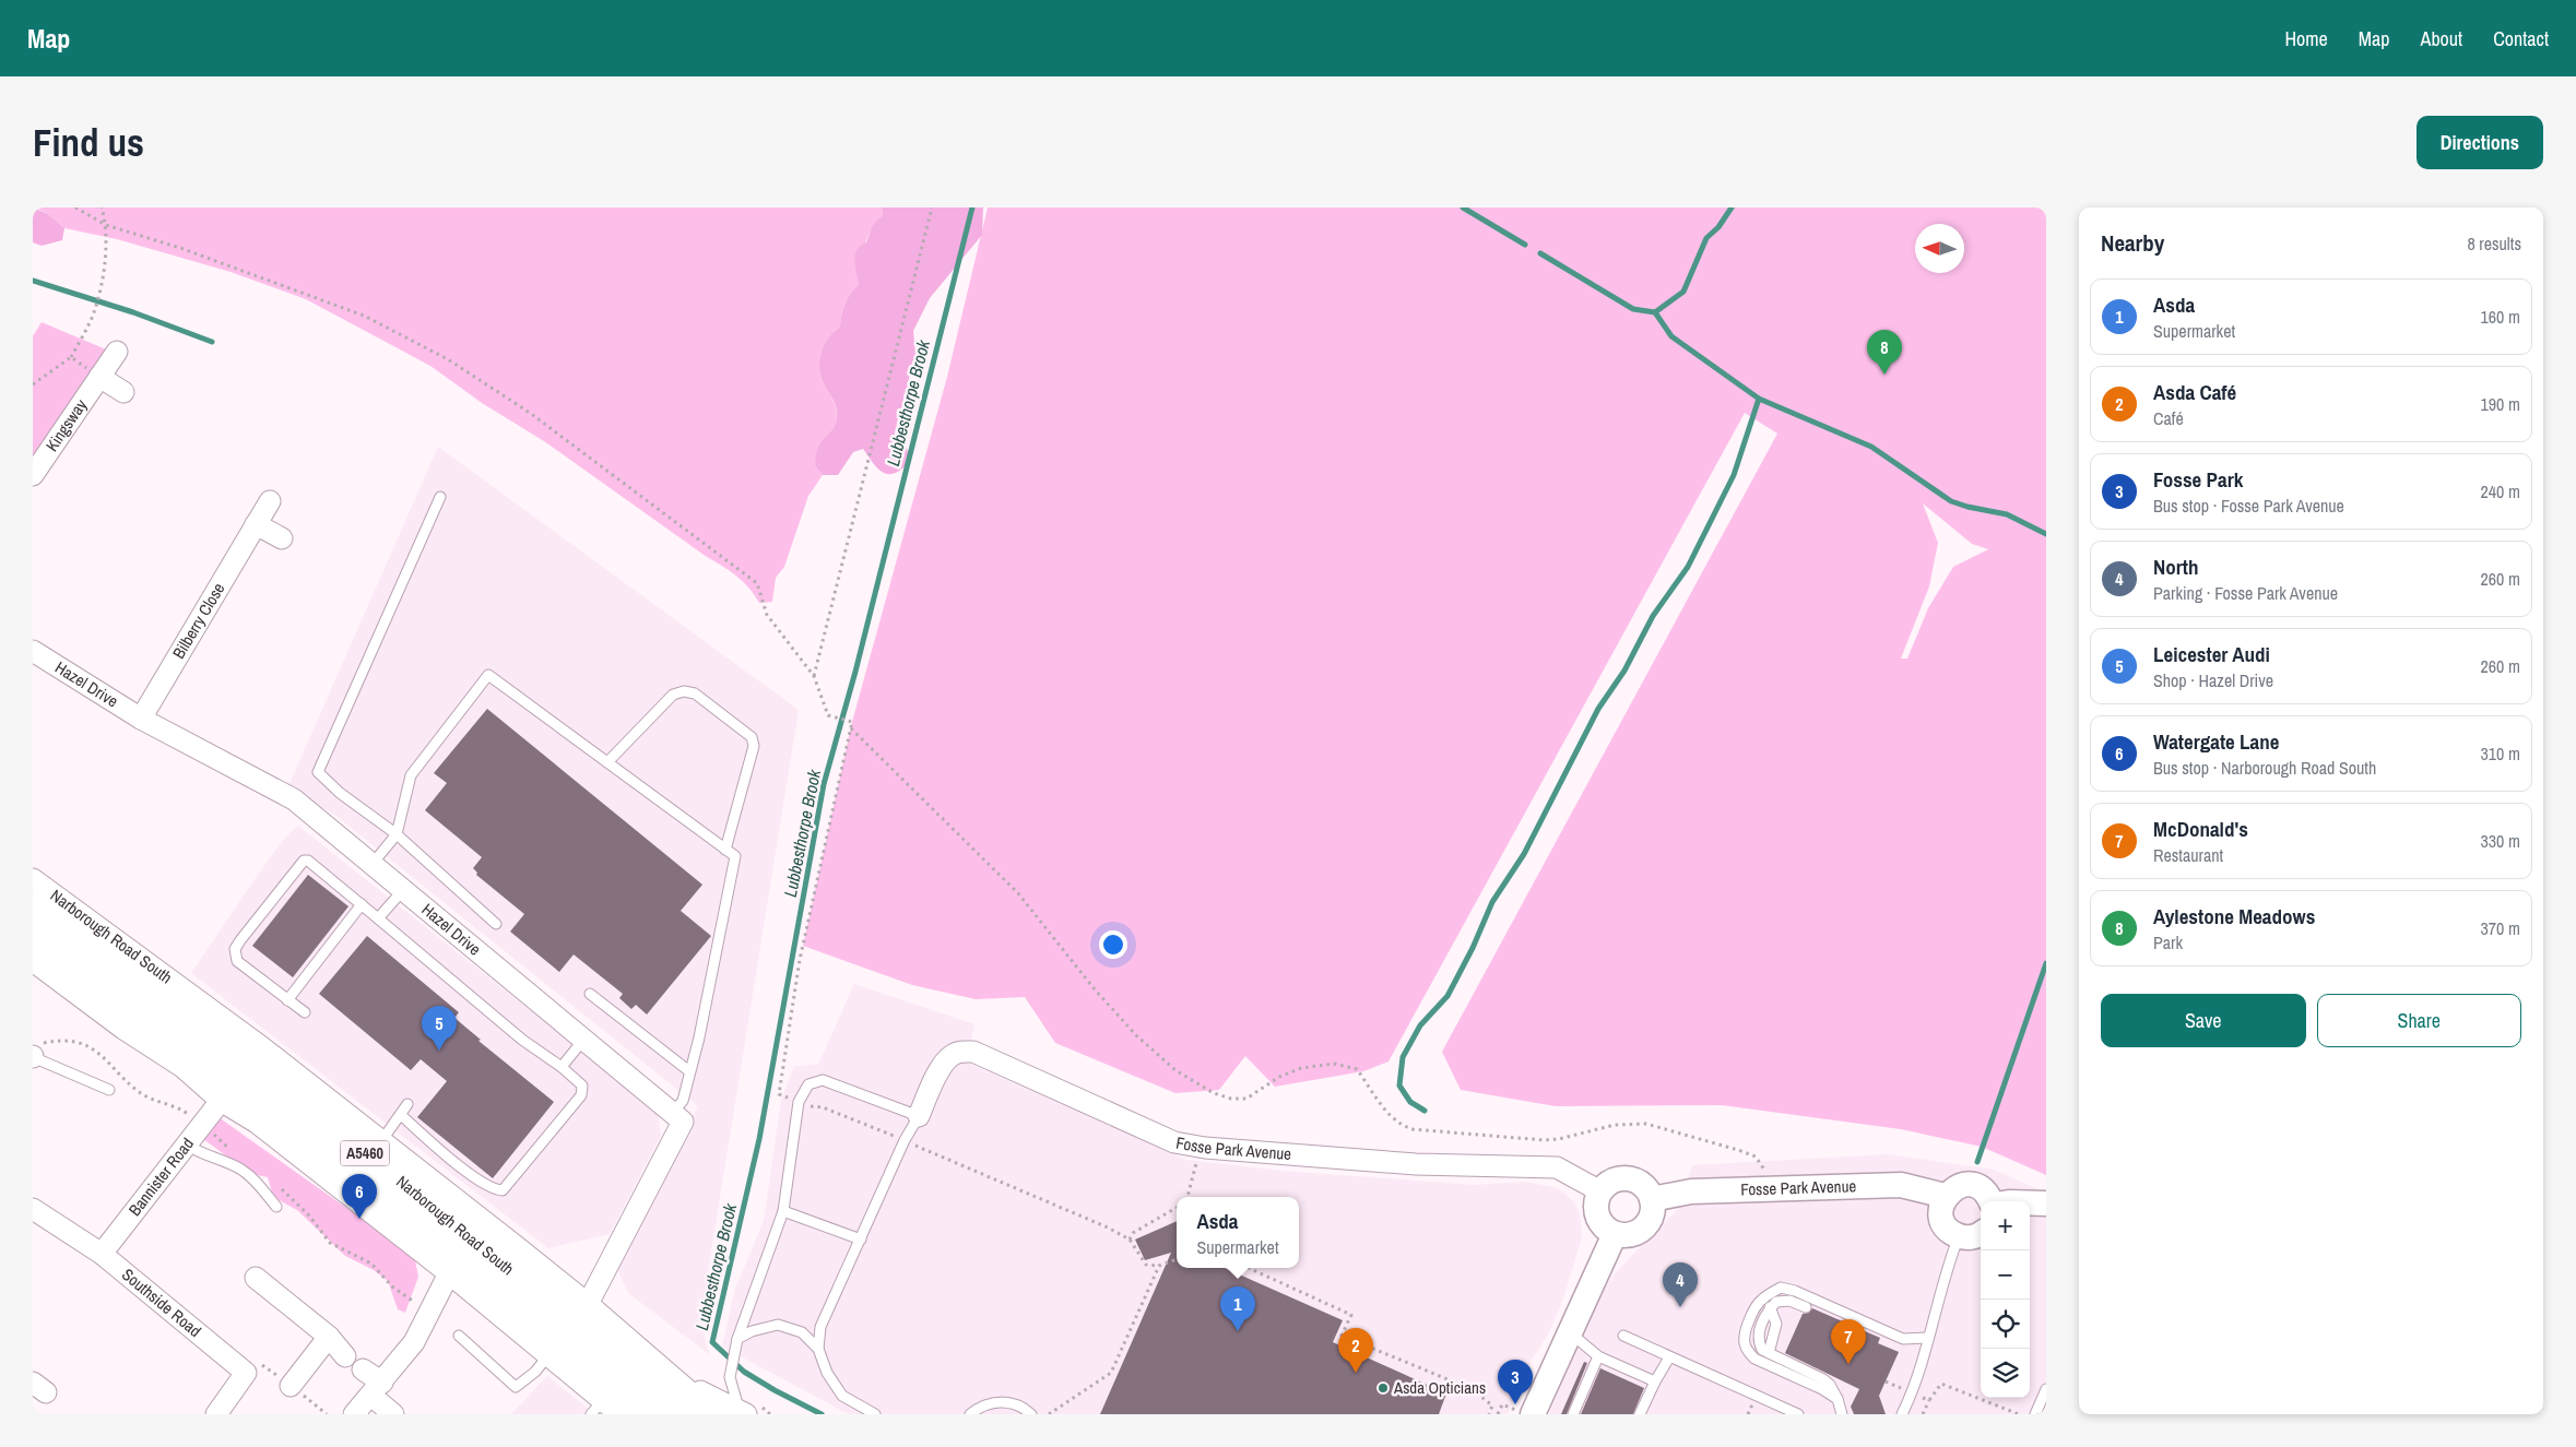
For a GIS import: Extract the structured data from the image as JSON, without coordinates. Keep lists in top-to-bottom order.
{
  "streets": {
    "main road": ["Narborough Road South", "A5460"],
    "street": [
      "Kingsway",
      "Bilberry Close",
      "Hazel Drive",
      "Fosse Park Avenue",
      "Bannister Road",
      "Southside Road"
    ]
  },
  "crossings": [
    ["Bilberry Close", "Hazel Drive"],
    ["Bannister Road", "Southside Road"]
  ],
  "water": ["Lubbesthorpe Brook"],
  "places": ["Asda Opticians"],
  "north": "left",
  "page": {
    "header": "Map",
    "nav": [
      "Home",
      "Map",
      "About",
      "Contact"
    ],
    "buttons": [
      "Directions",
      ["Save", "Share"]
    ],
    "title": "Find us",
    "heading": ["Nearby", "8 results"],
    "list": [
      {
        "mark": "1",
        "name": "Asda",
        "note": "Supermarket",
        "value": "160 m"
      },
      {
        "mark": "2",
        "name": "Asda Café",
        "note": "Café",
        "value": "190 m"
      },
      {
        "mark": "3",
        "name": "Fosse Park",
        "note": "Bus stop · Fosse Park Avenue",
        "value": "240 m"
      },
      {
        "mark": "4",
        "name": "North",
        "note": "Parking · Fosse Park Avenue",
        "value": "260 m"
      },
      {
        "mark": "5",
        "name": "Leicester Audi",
        "note": "Shop · Hazel Drive",
        "value": "260 m"
      },
      {
        "mark": "6",
        "name": "Watergate Lane",
        "note": "Bus stop · Narborough Road South",
        "value": "310 m"
      },
      {
        "mark": "7",
        "name": "McDonald's",
        "note": "Restaurant",
        "value": "330 m"
      },
      {
        "mark": "8",
        "name": "Aylestone Meadows",
        "note": "Park",
        "value": "370 m"
      }
    ],
    "pins": [
      "8",
      "5",
      "6",
      "4",
      "1",
      "7",
      "2",
      "3"
    ],
    "popup": ["Asda", "Supermarket"],
    "map_buttons": ["+", "−"]
  }
}
